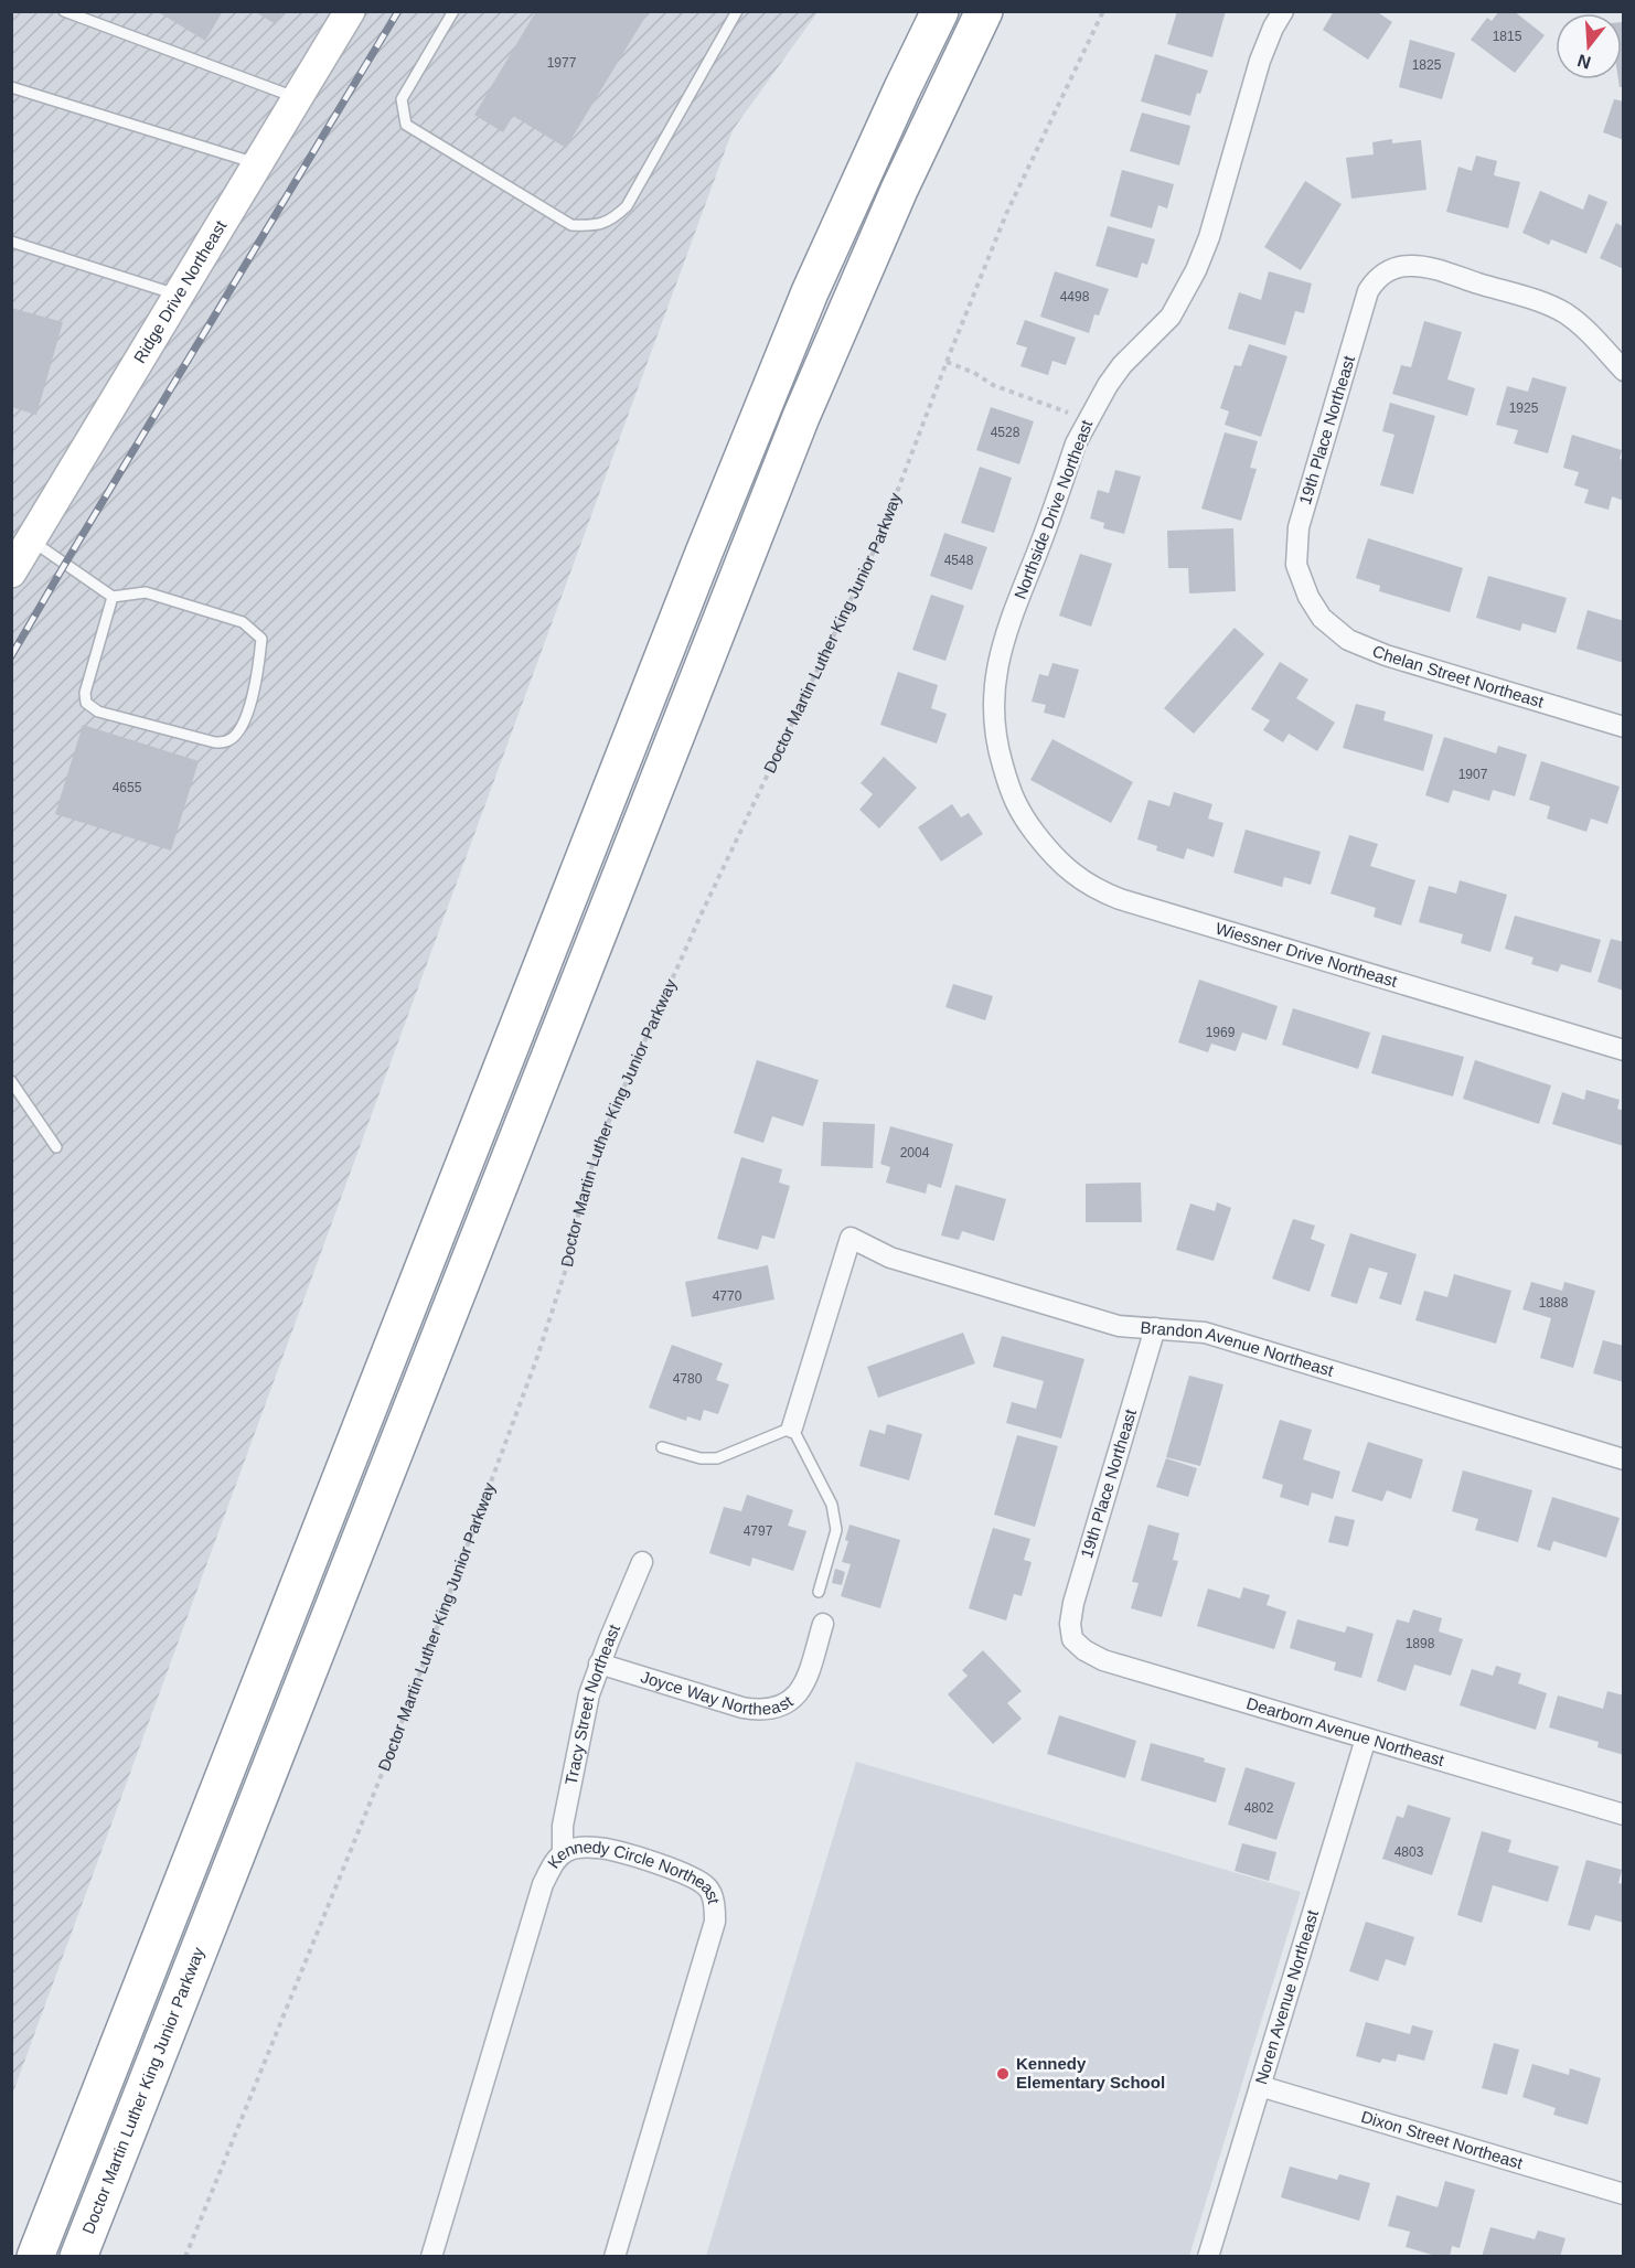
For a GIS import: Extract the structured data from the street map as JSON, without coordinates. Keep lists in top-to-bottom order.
{
  "streets": {
    "highway": ["Doctor Martin Luther King Junior Parkway"],
    "street": [
      "Ridge Drive Northeast",
      "19th Place Northeast",
      "Northside Drive Northeast",
      "Chelan Street Northeast",
      "Wiessner Drive Northeast",
      "Brandon Avenue Northeast",
      "Joyce Way Northeast",
      "Tracy Street Northeast",
      "Dearborn Avenue Northeast",
      "Kennedy Circle Northeast",
      "Noren Avenue Northeast",
      "Dixon Street Northeast"
    ]
  },
  "crossings": [
    ["19th Place Northeast", "Chelan Street Northeast"],
    ["19th Place Northeast", "Brandon Avenue Northeast"],
    ["19th Place Northeast", "Dearborn Avenue Northeast"],
    ["Northside Drive Northeast", "Wiessner Drive Northeast"],
    ["Joyce Way Northeast", "Tracy Street Northeast"],
    ["Tracy Street Northeast", "Kennedy Circle Northeast"],
    ["Dearborn Avenue Northeast", "Noren Avenue Northeast"],
    ["Noren Avenue Northeast", "Dixon Street Northeast"]
  ],
  "places": ["Kennedy Elementary School"],
  "house_numbers": [
    "1815",
    "1977",
    "1825",
    "4498",
    "1925",
    "4528",
    "4548",
    "1907",
    "4655",
    "1969",
    "2004",
    "4770",
    "1888",
    "4780",
    "4797",
    "1898",
    "4802",
    "4803"
  ],
  "north": "bottom"
}
